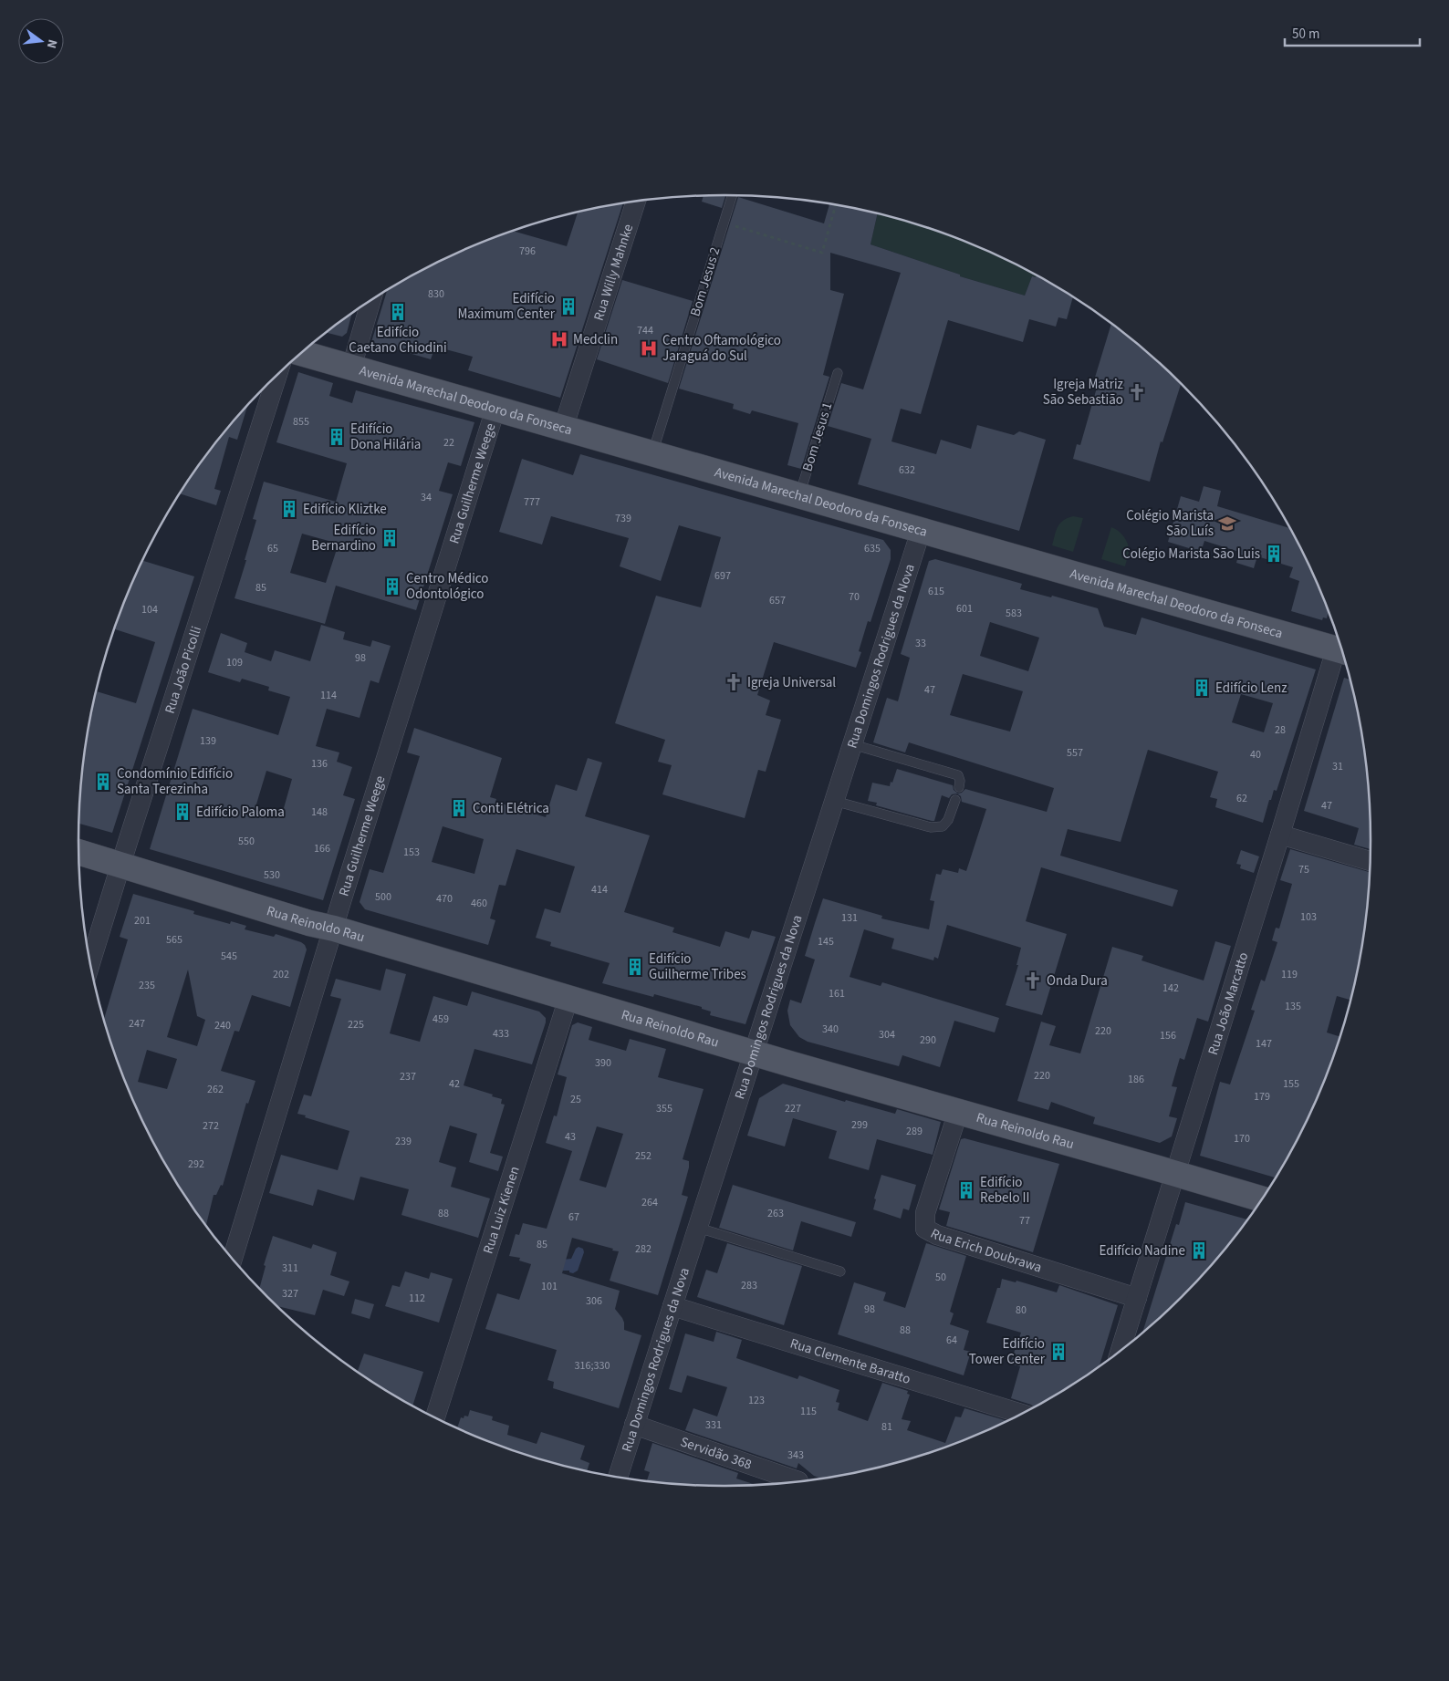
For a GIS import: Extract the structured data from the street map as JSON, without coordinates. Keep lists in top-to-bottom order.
{
  "streets": {
    "main road": ["Avenida Marechal Deodoro da Fonseca", "Rua Reinoldo Rau"],
    "street": [
      "Rua Willy Mahnke",
      "Rua Guilherme Weege",
      "Rua Domingos Rodrigues da Nova",
      "Rua João Picolli",
      "Rua João Marcatto",
      "Rua Luiz Kienen",
      "Rua Erich Doubrawa",
      "Rua Clemente Baratto",
      "Servidão 368"
    ],
    "lane": ["Bom Jesus 2", "Bom Jesus 1"]
  },
  "crossings": [
    ["Rua Willy Mahnke", "Avenida Marechal Deodoro da Fonseca"],
    ["Bom Jesus 2", "Avenida Marechal Deodoro da Fonseca"],
    ["Avenida Marechal Deodoro da Fonseca", "Bom Jesus 1"],
    ["Avenida Marechal Deodoro da Fonseca", "Rua Guilherme Weege"],
    ["Avenida Marechal Deodoro da Fonseca", "Rua Domingos Rodrigues da Nova"],
    ["Avenida Marechal Deodoro da Fonseca", "Rua João Marcatto"],
    ["Rua Guilherme Weege", "Rua Reinoldo Rau"],
    ["Rua Domingos Rodrigues da Nova", "Rua Reinoldo Rau"],
    ["Rua Domingos Rodrigues da Nova", "Rua Clemente Baratto"],
    ["Rua Domingos Rodrigues da Nova", "Servidão 368"],
    ["Rua João Picolli", "Rua Reinoldo Rau"],
    ["Rua Reinoldo Rau", "Rua João Marcatto"],
    ["Rua Reinoldo Rau", "Rua Luiz Kienen"],
    ["Rua Reinoldo Rau", "Rua Erich Doubrawa"],
    ["Rua João Marcatto", "Rua Erich Doubrawa"]
  ],
  "places": {
    "building": [
      "Edifício Maximum Center",
      "Edifício Caetano Chiodini",
      "Edifício Dona Hilária",
      "Edifício Kliztke",
      "Edifício Bernardino",
      "Colégio Marista São Luis",
      "Centro Médico Odontológico",
      "Edifício Lenz",
      "Condomínio Edifício Santa Terezinha",
      "Conti Elétrica",
      "Edifício Paloma",
      "Edifício Guilherme Tribes",
      "Edifício Rebelo II",
      "Edifício Nadine",
      "Edifício Tower Center"
    ],
    "hospital": ["Medclin", "Centro Oftamológico Jaraguá do Sul"],
    "church": ["Igreja Matriz São Sebastião", "Igreja Universal", "Onda Dura"],
    "school or university": ["Colégio Marista São Luís"]
  },
  "house_numbers": [
    "796",
    "830",
    "744",
    "855",
    "22",
    "632",
    "34",
    "777",
    "739",
    "65",
    "635",
    "697",
    "85",
    "615",
    "70",
    "657",
    "601",
    "104",
    "583",
    "33",
    "98",
    "109",
    "47",
    "114",
    "28",
    "139",
    "557",
    "40",
    "136",
    "31",
    "62",
    "47",
    "148",
    "550",
    "166",
    "153",
    "75",
    "530",
    "414",
    "500",
    "470",
    "460",
    "103",
    "131",
    "201",
    "565",
    "145",
    "545",
    "202",
    "119",
    "235",
    "142",
    "161",
    "135",
    "459",
    "247",
    "225",
    "240",
    "340",
    "220",
    "433",
    "304",
    "156",
    "290",
    "147",
    "390",
    "220",
    "237",
    "186",
    "42",
    "155",
    "262",
    "179",
    "25",
    "355",
    "227",
    "299",
    "272",
    "289",
    "43",
    "170",
    "239",
    "252",
    "292",
    "264",
    "88",
    "263",
    "67",
    "77",
    "85",
    "282",
    "311",
    "50",
    "283",
    "101",
    "327",
    "112",
    "306",
    "98",
    "80",
    "88",
    "64",
    "316;330",
    "123",
    "115",
    "331",
    "81",
    "343"
  ],
  "scale_bar": "50 m",
  "north": "right"
}
